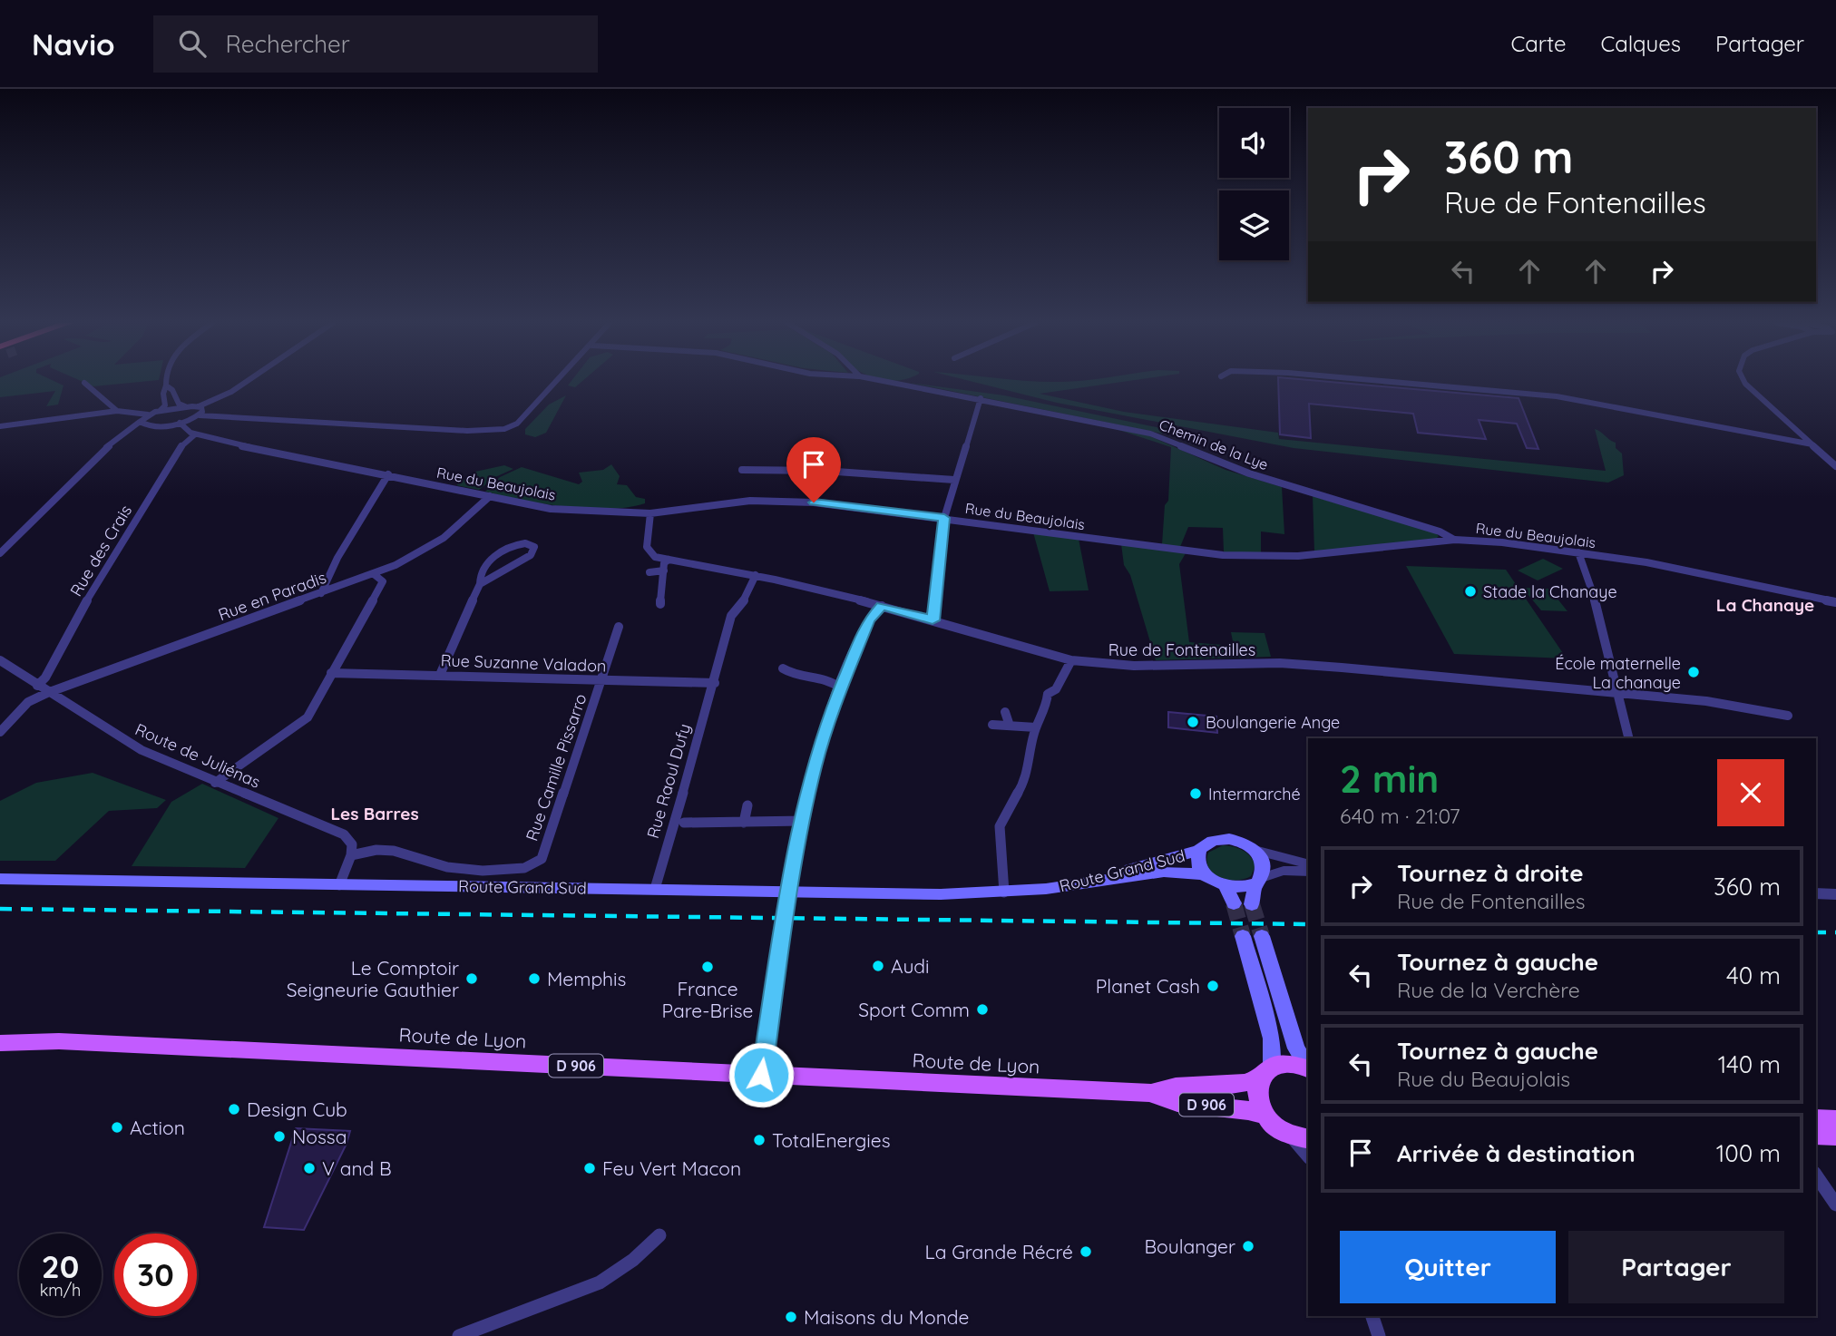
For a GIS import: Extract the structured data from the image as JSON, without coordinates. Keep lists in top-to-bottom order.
{
  "streets": {
    "main road": ["Route Grand Sud", "Route de Lyon", "D 906"],
    "street": [
      "Chemin de la Lye",
      "Rue du Beaujolais",
      "Rue des Crais",
      "Rue en Paradis",
      "Rue de Fontenailles",
      "Rue Suzanne Valadon",
      "Route de Juliénas",
      "Rue Camille Pissarro",
      "Rue Raoul Dufy"
    ]
  },
  "crossings": [
    ["Chemin de la Lye", "Rue du Beaujolais"],
    ["Rue du Beaujolais", "Rue des Crais"],
    ["Rue du Beaujolais", "Rue en Paradis"],
    ["Rue des Crais", "Route de Juliénas"],
    ["Rue en Paradis", "Route de Juliénas"],
    ["Rue de Fontenailles", "Rue Raoul Dufy"],
    ["Rue Suzanne Valadon", "Rue Camille Pissarro"],
    ["Rue Suzanne Valadon", "Rue Raoul Dufy"],
    ["Route de Juliénas", "Rue Camille Pissarro"],
    ["Rue Raoul Dufy", "Route Grand Sud"]
  ],
  "districts": ["La Chanaye", "Les Barres"],
  "places": [
    "Stade la Chanaye",
    "École maternelle La chanaye",
    "Boulangerie Ange",
    "Intermarché",
    "Audi",
    "France Pare-Brise",
    "Le Comptoir Seigneurie Gauthier",
    "Memphis",
    "Planet Cash",
    "Sport Comm",
    "Design Cub",
    "Action",
    "Nossa",
    "TotalEnergies",
    "V and B",
    "Feu Vert Macon",
    "Boulanger",
    "La Grande Récré",
    "Maisons du Monde"
  ],
  "page": {
    "header": "Navio",
    "search": "Rechercher",
    "nav": ["Carte", "Calques", "Partager"],
    "turn": ["360 m", "Rue de Fontenailles"],
    "heading": ["2 min", "640 m · 21:07"],
    "list": [
      {
        "name": "Tournez à droite",
        "note": "Rue de Fontenailles",
        "value": "360 m"
      },
      {
        "name": "Tournez à gauche",
        "note": "Rue de la Verchère",
        "value": "40 m"
      },
      {
        "name": "Tournez à gauche",
        "note": "Rue du Beaujolais",
        "value": "140 m"
      },
      {
        "name": "Arrivée à destination",
        "value": "100 m"
      }
    ],
    "buttons": ["Quitter", "Partager"],
    "speed": "20 km/h",
    "limit": "30"
  }
}
